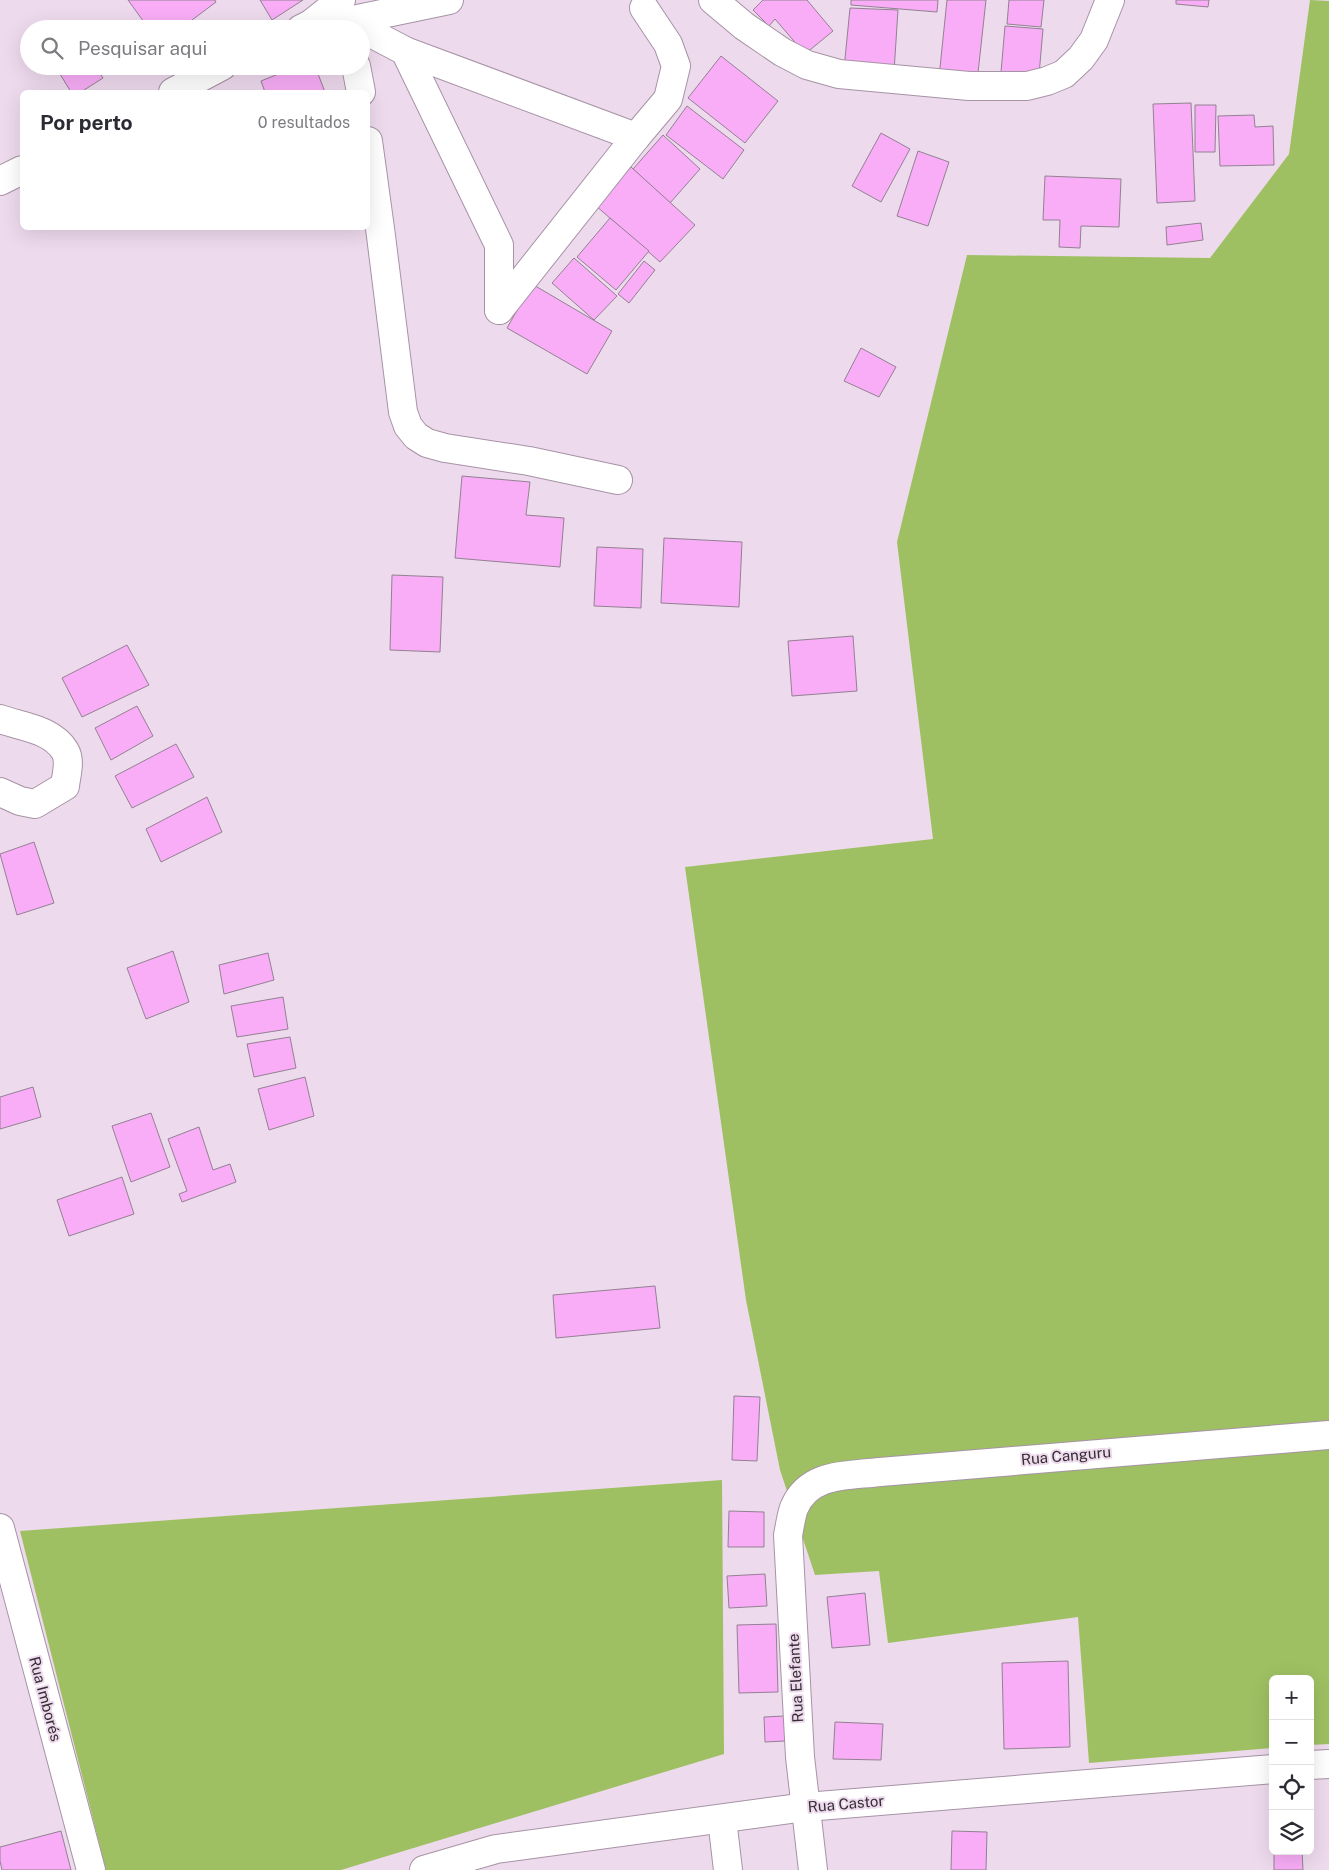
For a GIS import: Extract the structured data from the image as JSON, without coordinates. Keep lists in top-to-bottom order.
{
  "streets": {
    "street": [
      "Rua Canguru",
      "Rua Elefante",
      "Rua Imborés",
      "Rua Castor"
    ]
  },
  "crossings": [
    ["Rua Canguru", "Rua Elefante"],
    ["Rua Elefante", "Rua Castor"]
  ],
  "page": {
    "search": "Pesquisar aqui",
    "heading": ["Por perto", "0 resultados"],
    "map_buttons": ["+", "−"]
  }
}
